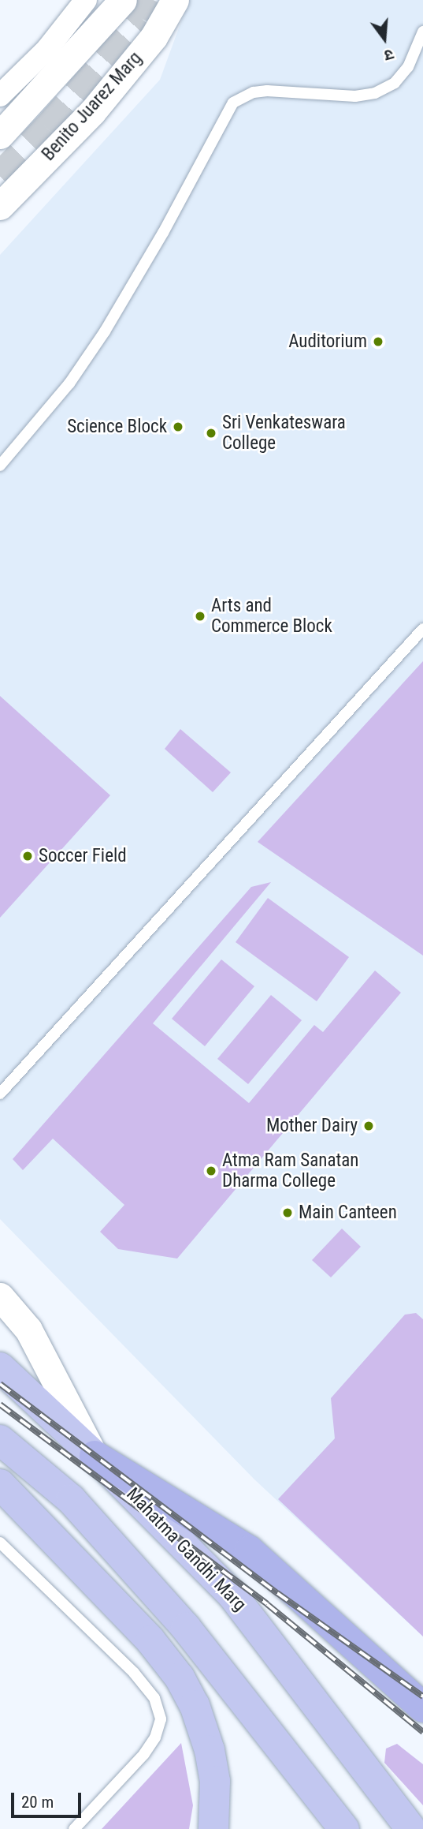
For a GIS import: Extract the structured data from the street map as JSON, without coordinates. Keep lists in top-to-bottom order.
{
  "streets": {
    "main road": ["Mahatma Gandhi Marg"],
    "street": ["Benito Juarez Marg"]
  },
  "places": [
    "Auditorium",
    "Science Block",
    "Sri Venkateswara College",
    "Arts and Commerce Block",
    "Soccer Field",
    "Mother Dairy",
    "Atma Ram Sanatan Dharma College",
    "Main Canteen"
  ],
  "scale_bar": "20 m",
  "north": "bottom"
}
